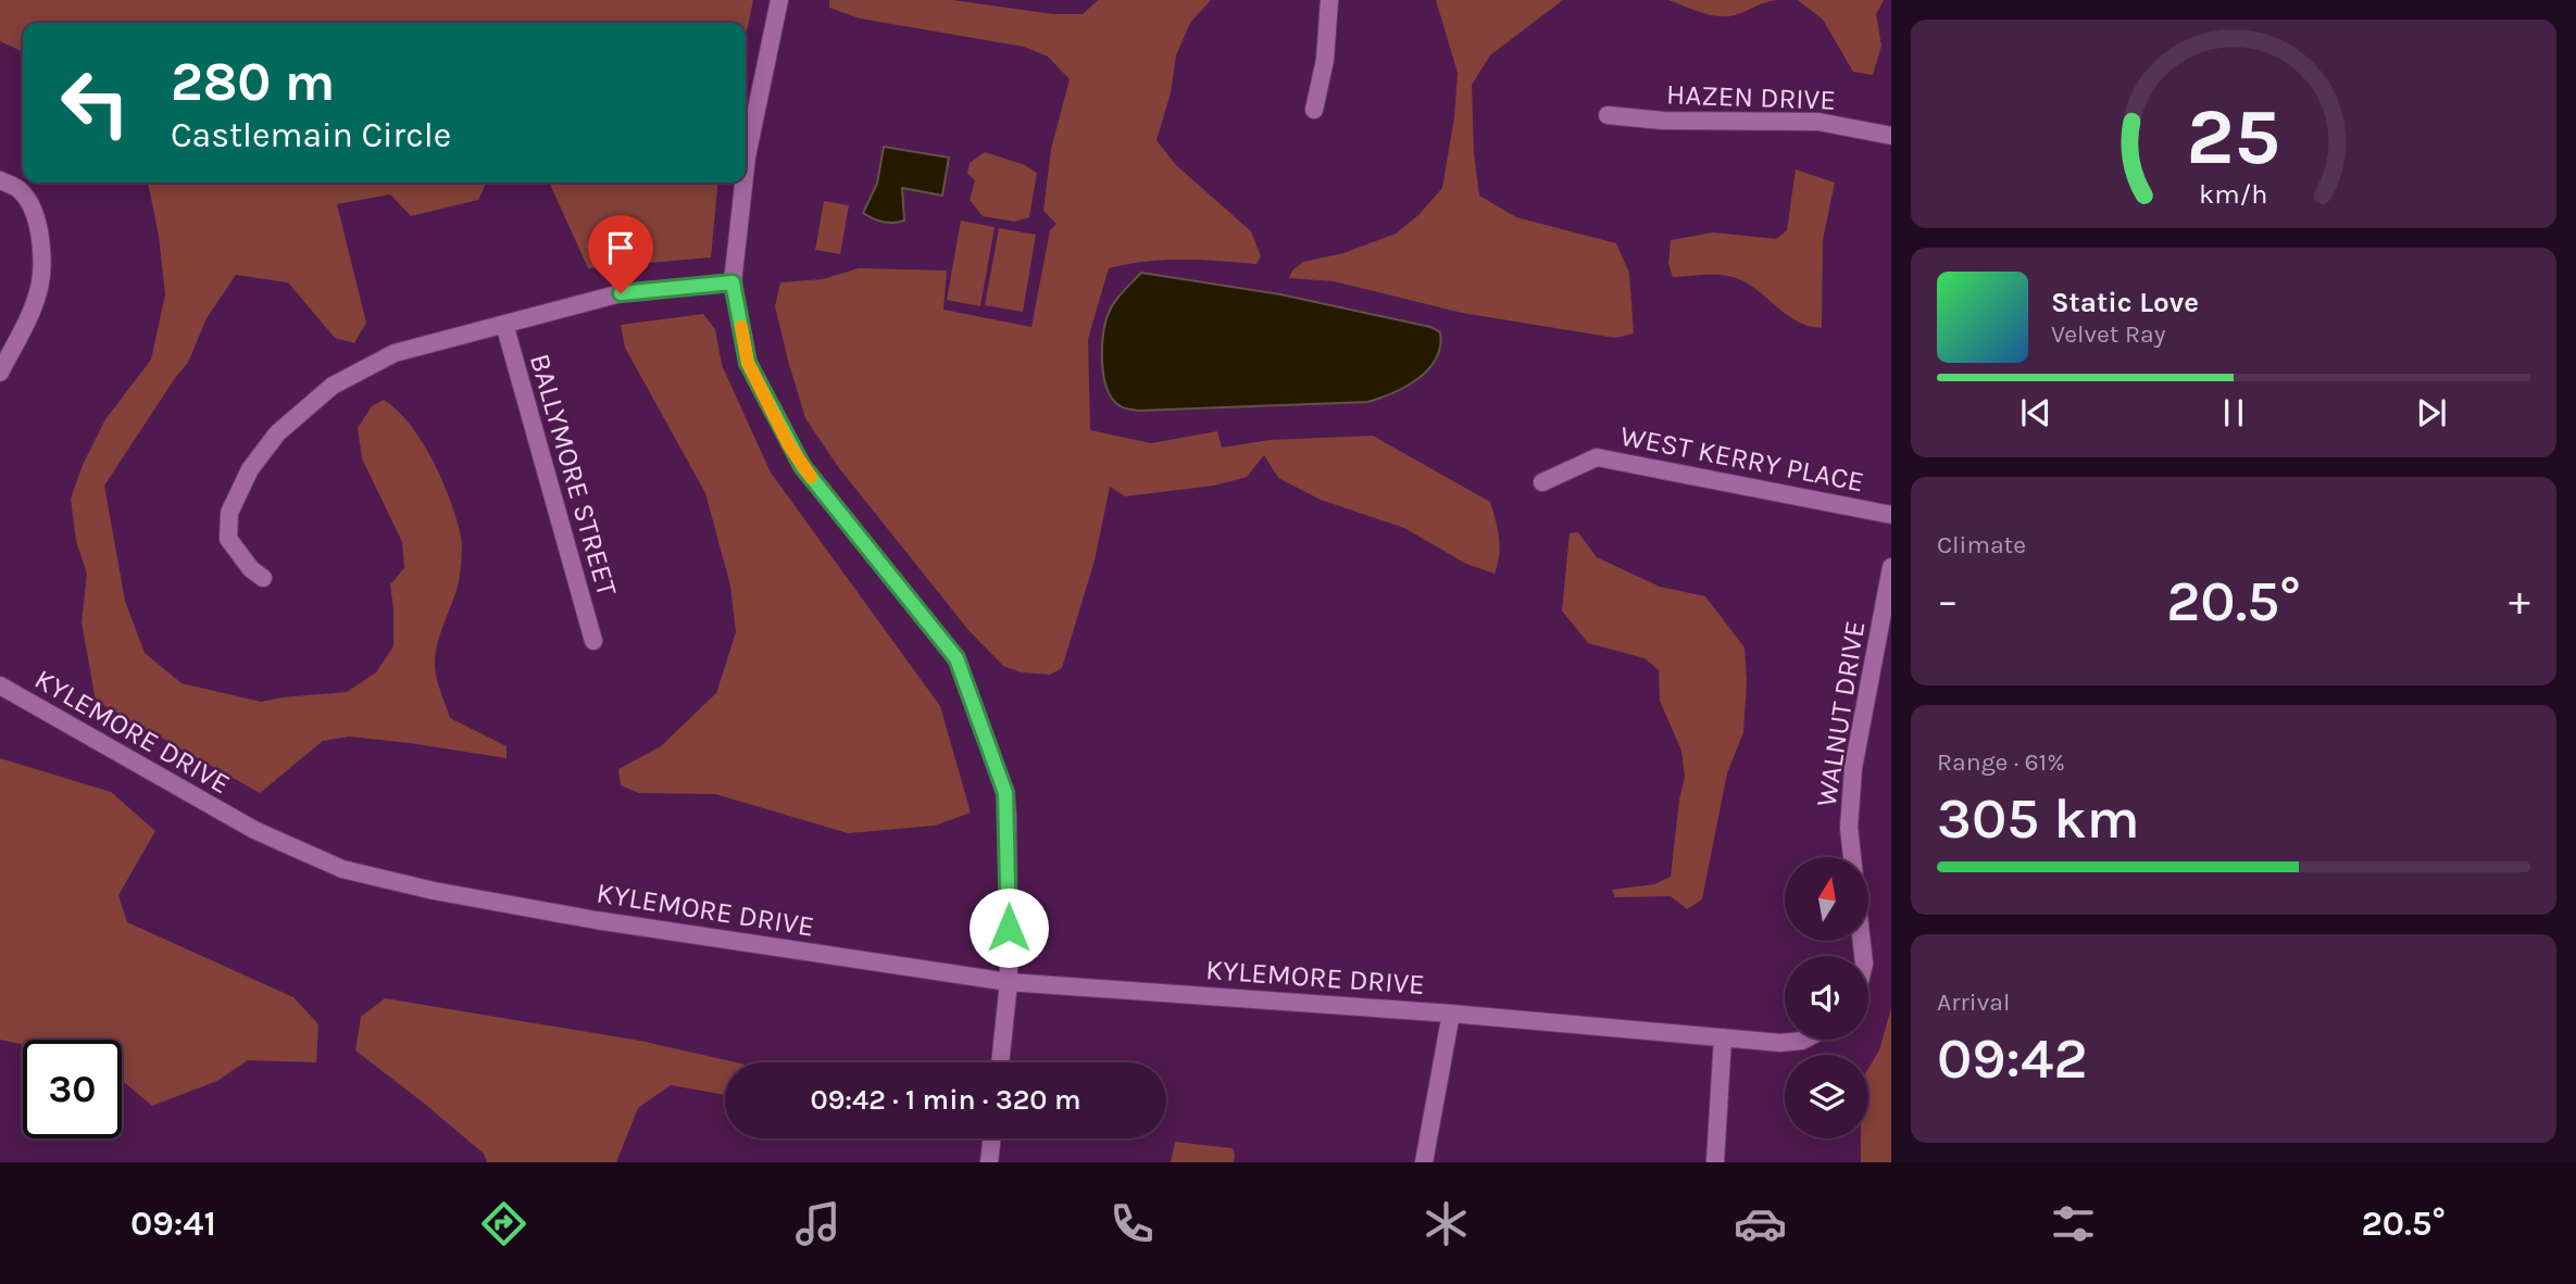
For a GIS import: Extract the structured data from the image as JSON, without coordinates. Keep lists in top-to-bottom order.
{
  "streets": {
    "street": [
      "HAZEN DRIVE",
      "WEST KERRY PLACE",
      "BALLYMORE STREET",
      "WALNUT DRIVE",
      "KYLEMORE DRIVE"
    ]
  },
  "north": "top",
  "page": {
    "turn": ["280 m", "Castlemain Circle"],
    "song": ["Static Love", "Velvet Ray"],
    "tile": [
      "Climate",
      ["Range · 61%", "305 km"],
      ["Arrival", "09:42"]
    ],
    "heat": ["−", "20.5°", "+"],
    "limit": "30",
    "trip": "09:42 · 1 min · 320 m",
    "tabs": ["09:41", "20.5°"],
    "gauge": ["25", "km/h"]
  }
}
